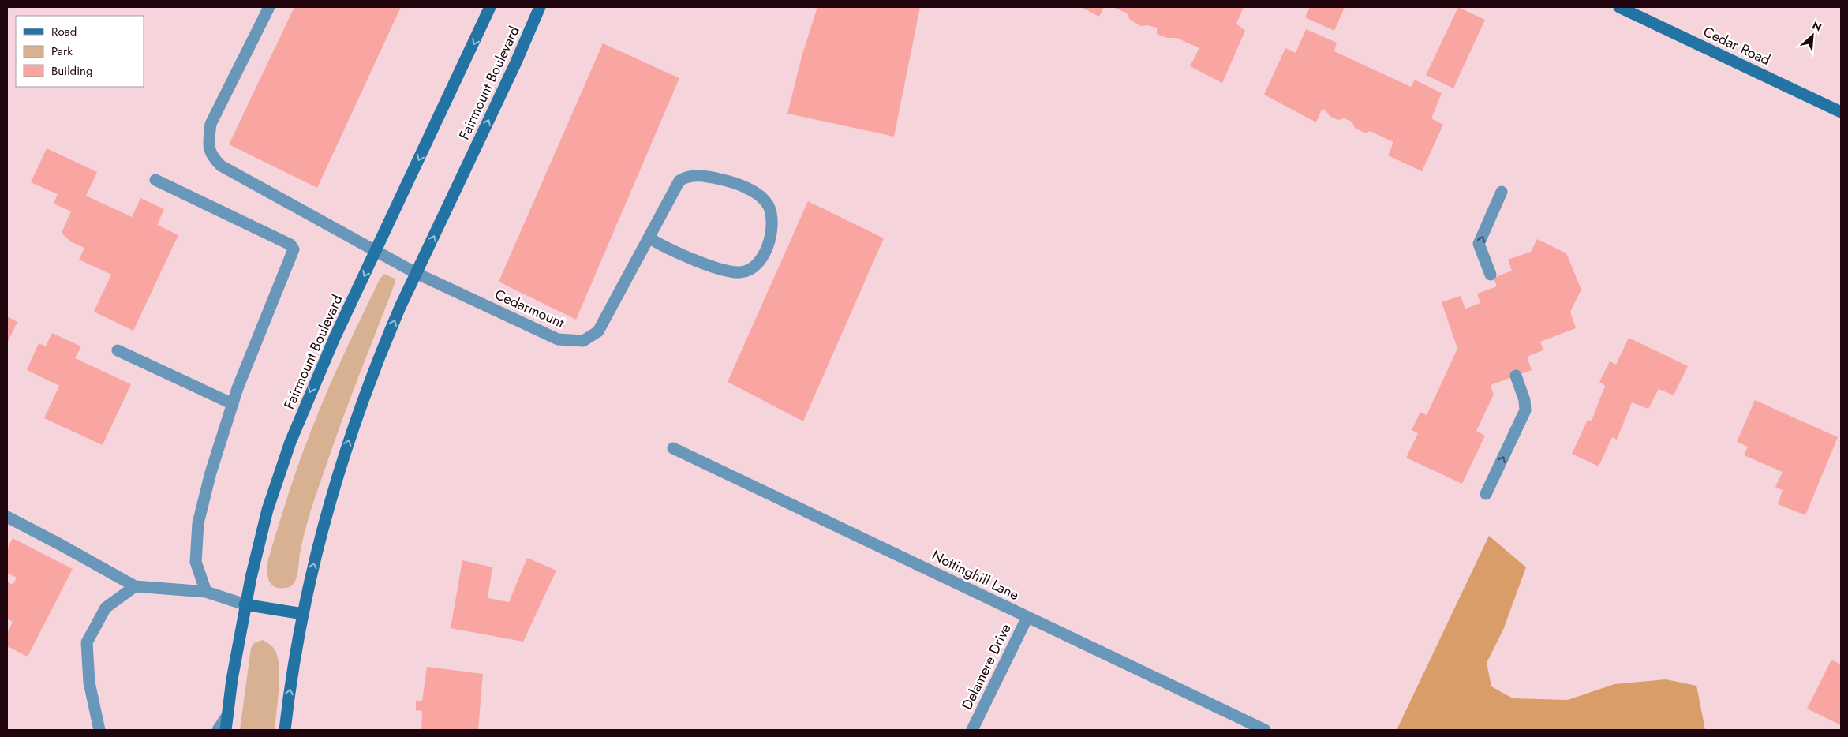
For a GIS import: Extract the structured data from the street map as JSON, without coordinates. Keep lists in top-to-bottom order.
{
  "streets": {
    "main road": ["Cedar Road", "Fairmount Boulevard"],
    "street": ["Cedarmount", "Nottinghill Lane", "Delamere Drive"]
  },
  "crossings": [
    ["Fairmount Boulevard", "Cedarmount"],
    ["Nottinghill Lane", "Delamere Drive"]
  ],
  "legend": ["Road", "Park", "Building"],
  "north": "top right"
}
